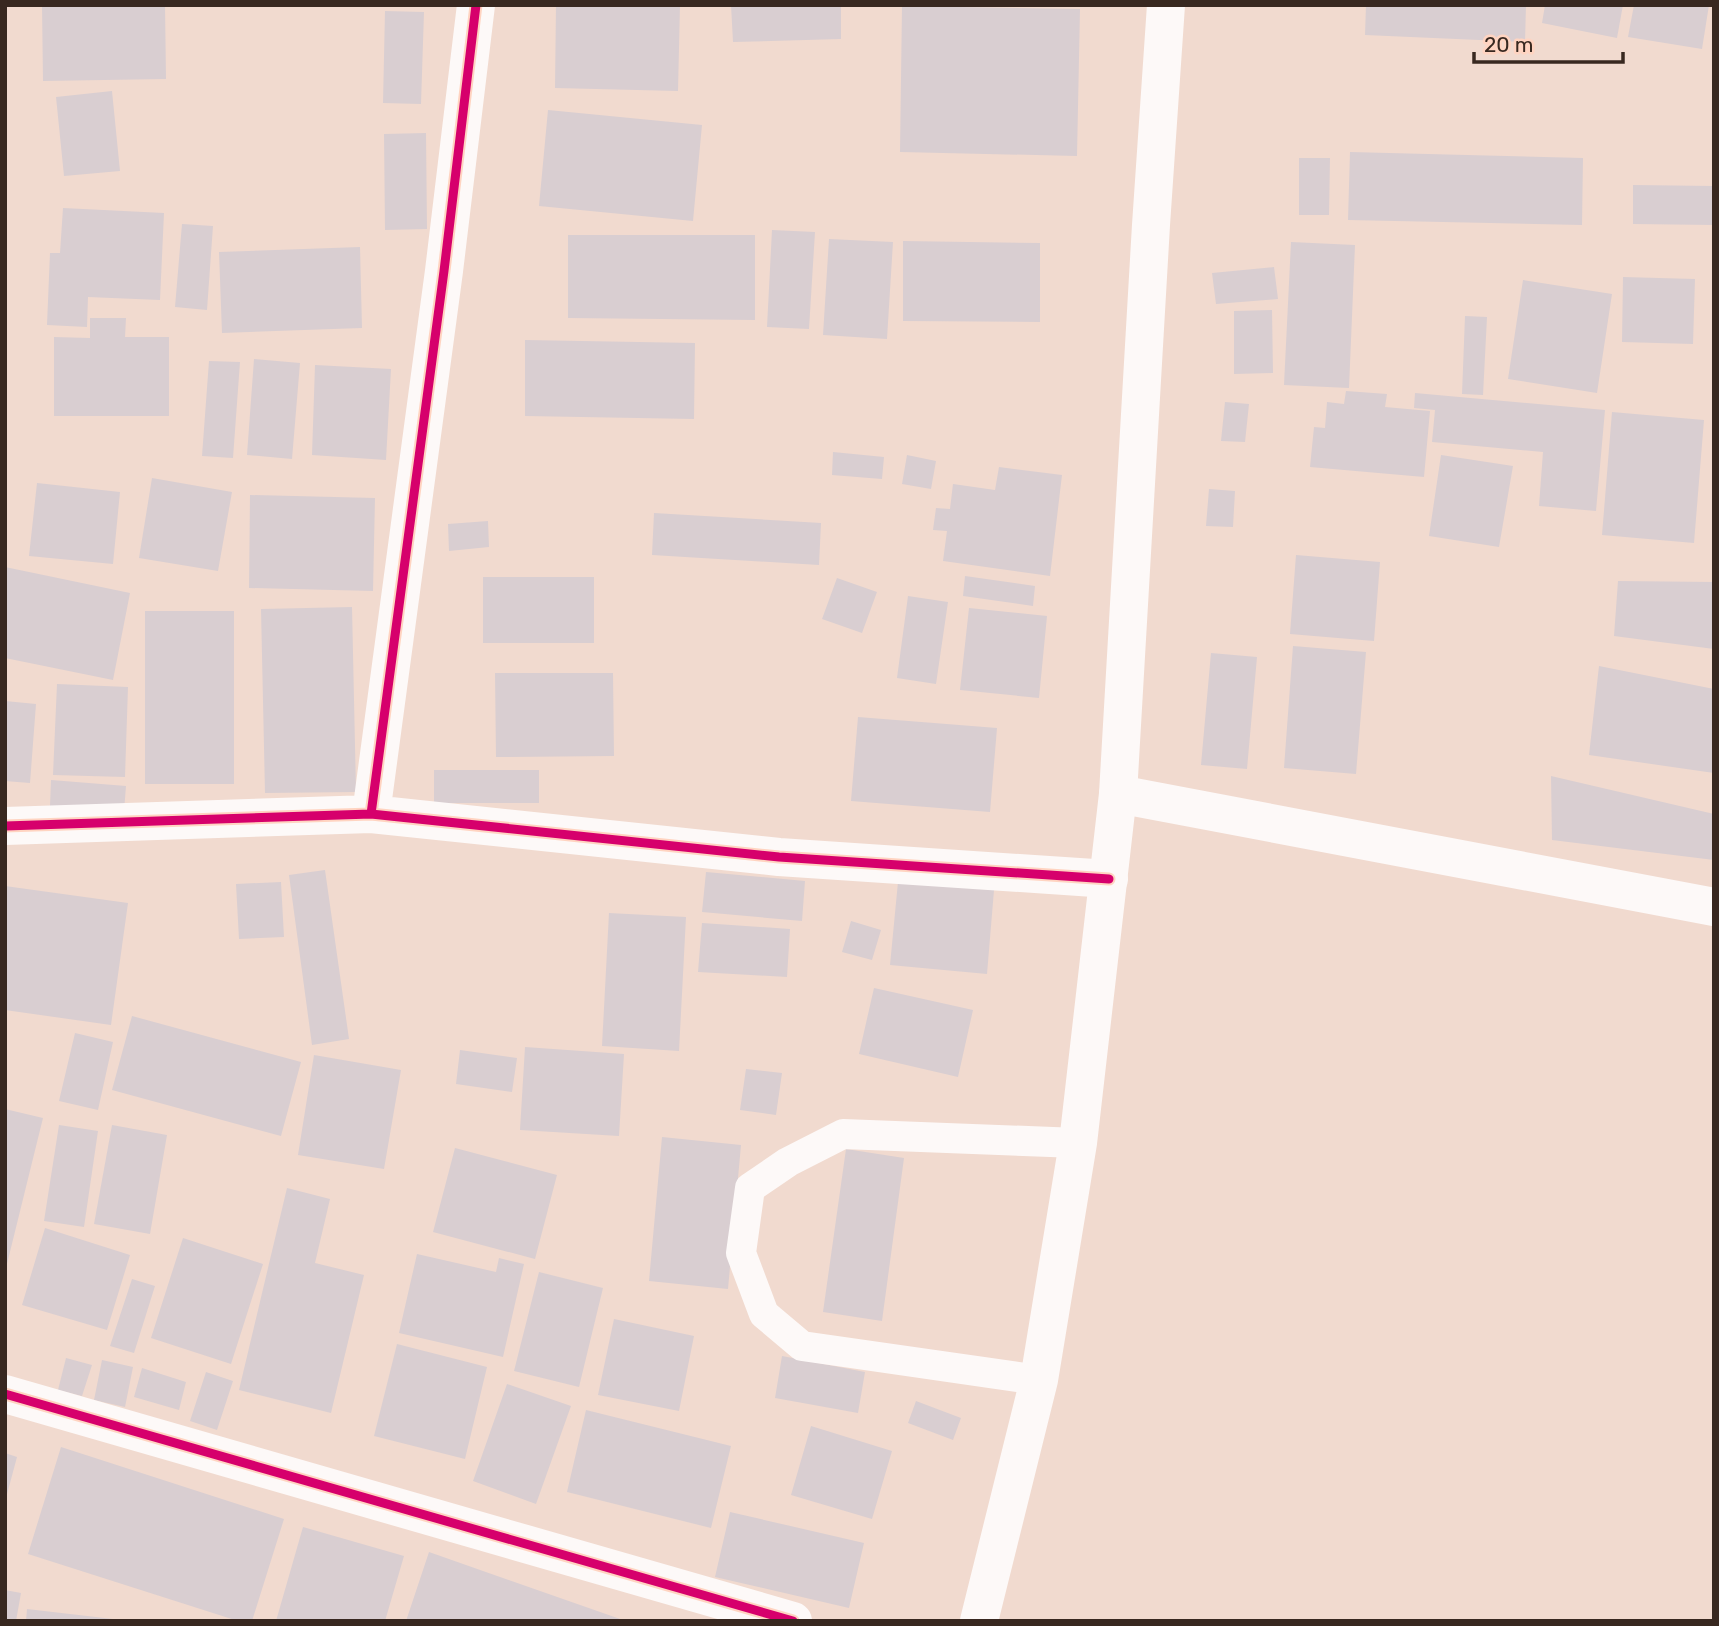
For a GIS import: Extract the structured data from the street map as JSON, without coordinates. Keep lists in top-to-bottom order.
{
  "scale_bar": "20 m"
}
